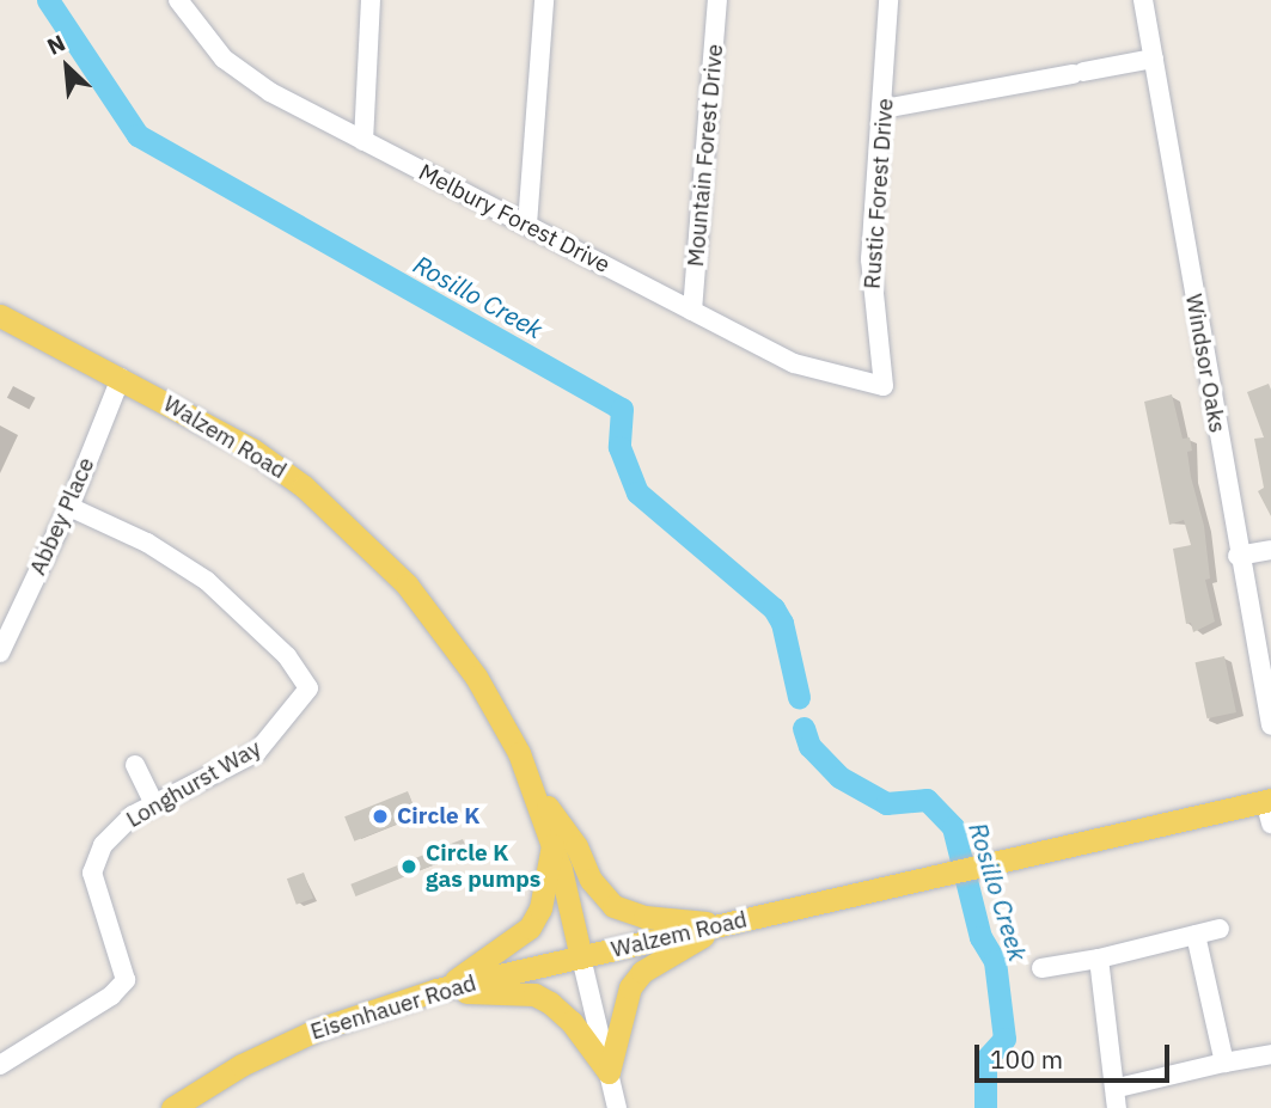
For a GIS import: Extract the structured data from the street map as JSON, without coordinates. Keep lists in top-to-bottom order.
{
  "streets": {
    "main road": ["Walzem Road", "Eisenhauer Road"],
    "street": [
      "Mountain Forest Drive",
      "Rustic Forest Drive",
      "Melbury Forest Drive",
      "Windsor Oaks",
      "Abbey Place",
      "Longhurst Way"
    ]
  },
  "crossings": [
    ["Mountain Forest Drive", "Melbury Forest Drive"],
    ["Rustic Forest Drive", "Melbury Forest Drive"],
    ["Walzem Road", "Abbey Place"],
    ["Walzem Road", "Eisenhauer Road"],
    ["Abbey Place", "Longhurst Way"]
  ],
  "water": ["Rosillo Creek"],
  "places": ["Circle K", "Circle K gas pumps"],
  "scale_bar": "100 m",
  "north": "top left"
}
